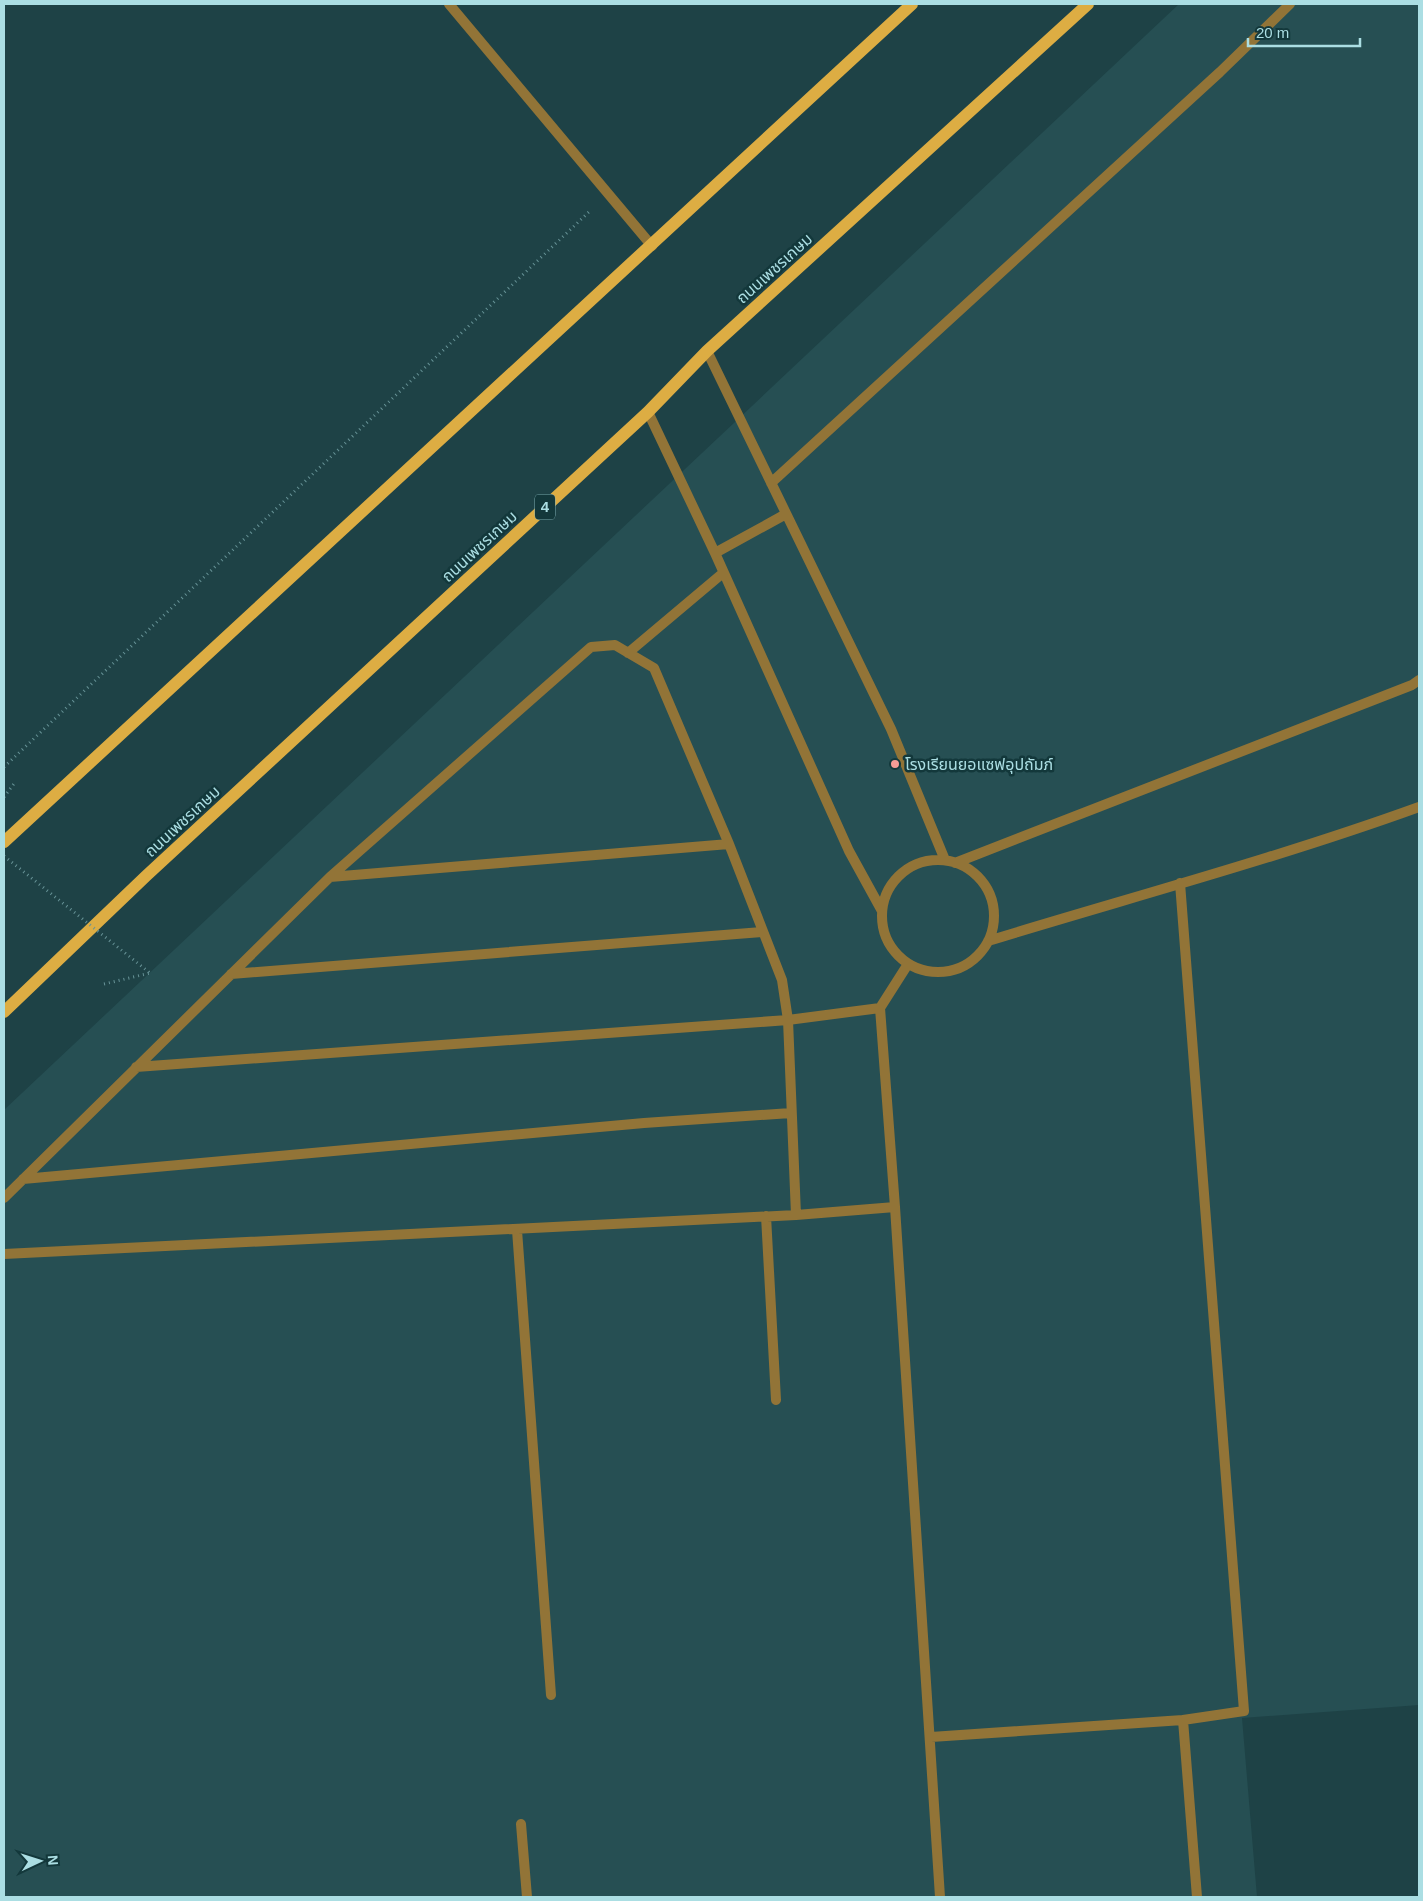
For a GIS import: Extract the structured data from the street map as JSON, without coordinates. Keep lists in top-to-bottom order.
{
  "streets": {
    "main road": ["ถนนเพชรเกษม", "4"]
  },
  "places": ["โรงเรียนยอแซฟอุปถัมภ์"],
  "scale_bar": "20 m",
  "north": "right"
}
